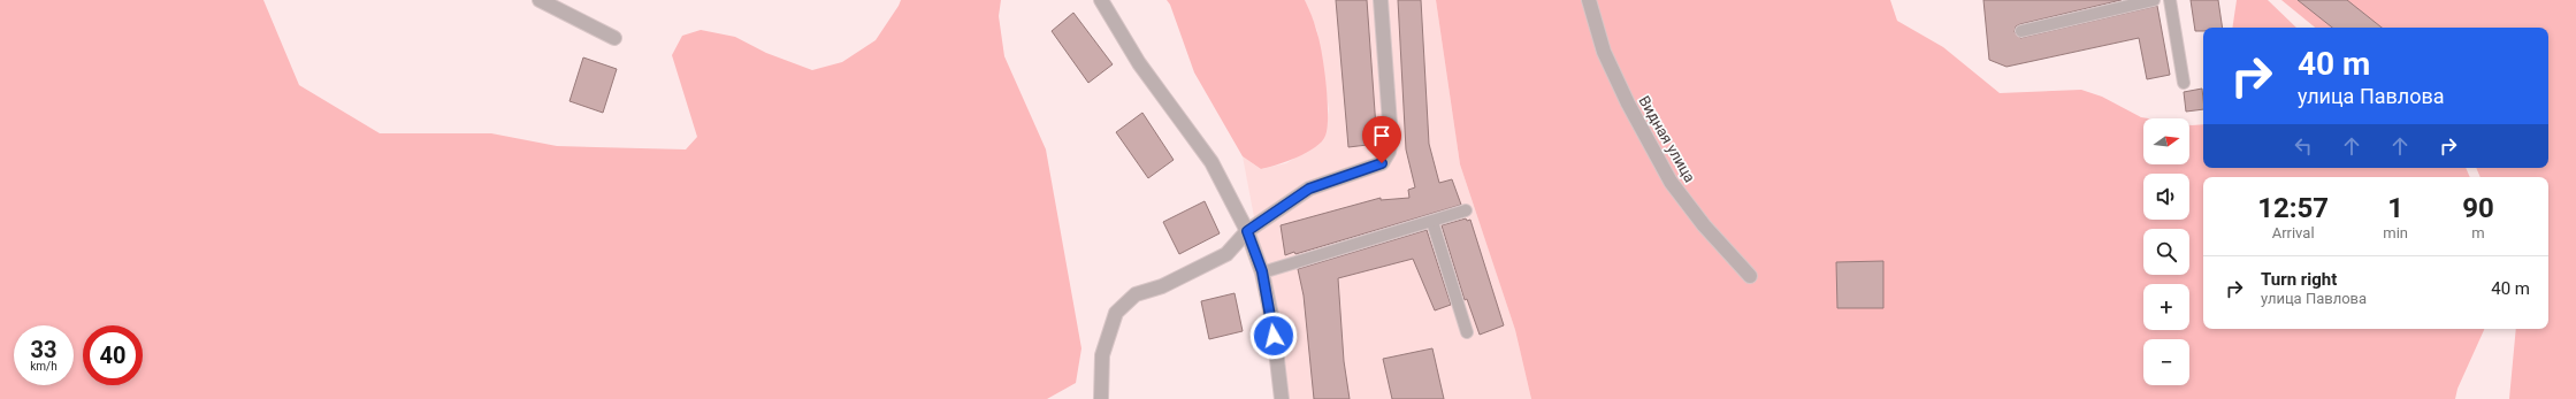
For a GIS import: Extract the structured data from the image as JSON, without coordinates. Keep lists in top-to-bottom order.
{
  "streets": {
    "street": ["Видная улица"]
  },
  "north": "right",
  "page": {
    "turn": ["40 m", "улица Павлова"],
    "map_buttons": ["+", "−"],
    "eta": [
      "12:57",
      "Arrival",
      "1",
      "min",
      "90",
      "m"
    ],
    "list": [
      {
        "name": "Turn right",
        "note": "улица Павлова",
        "value": "40 m"
      }
    ],
    "speed": "33 km/h",
    "limit": "40"
  }
}
